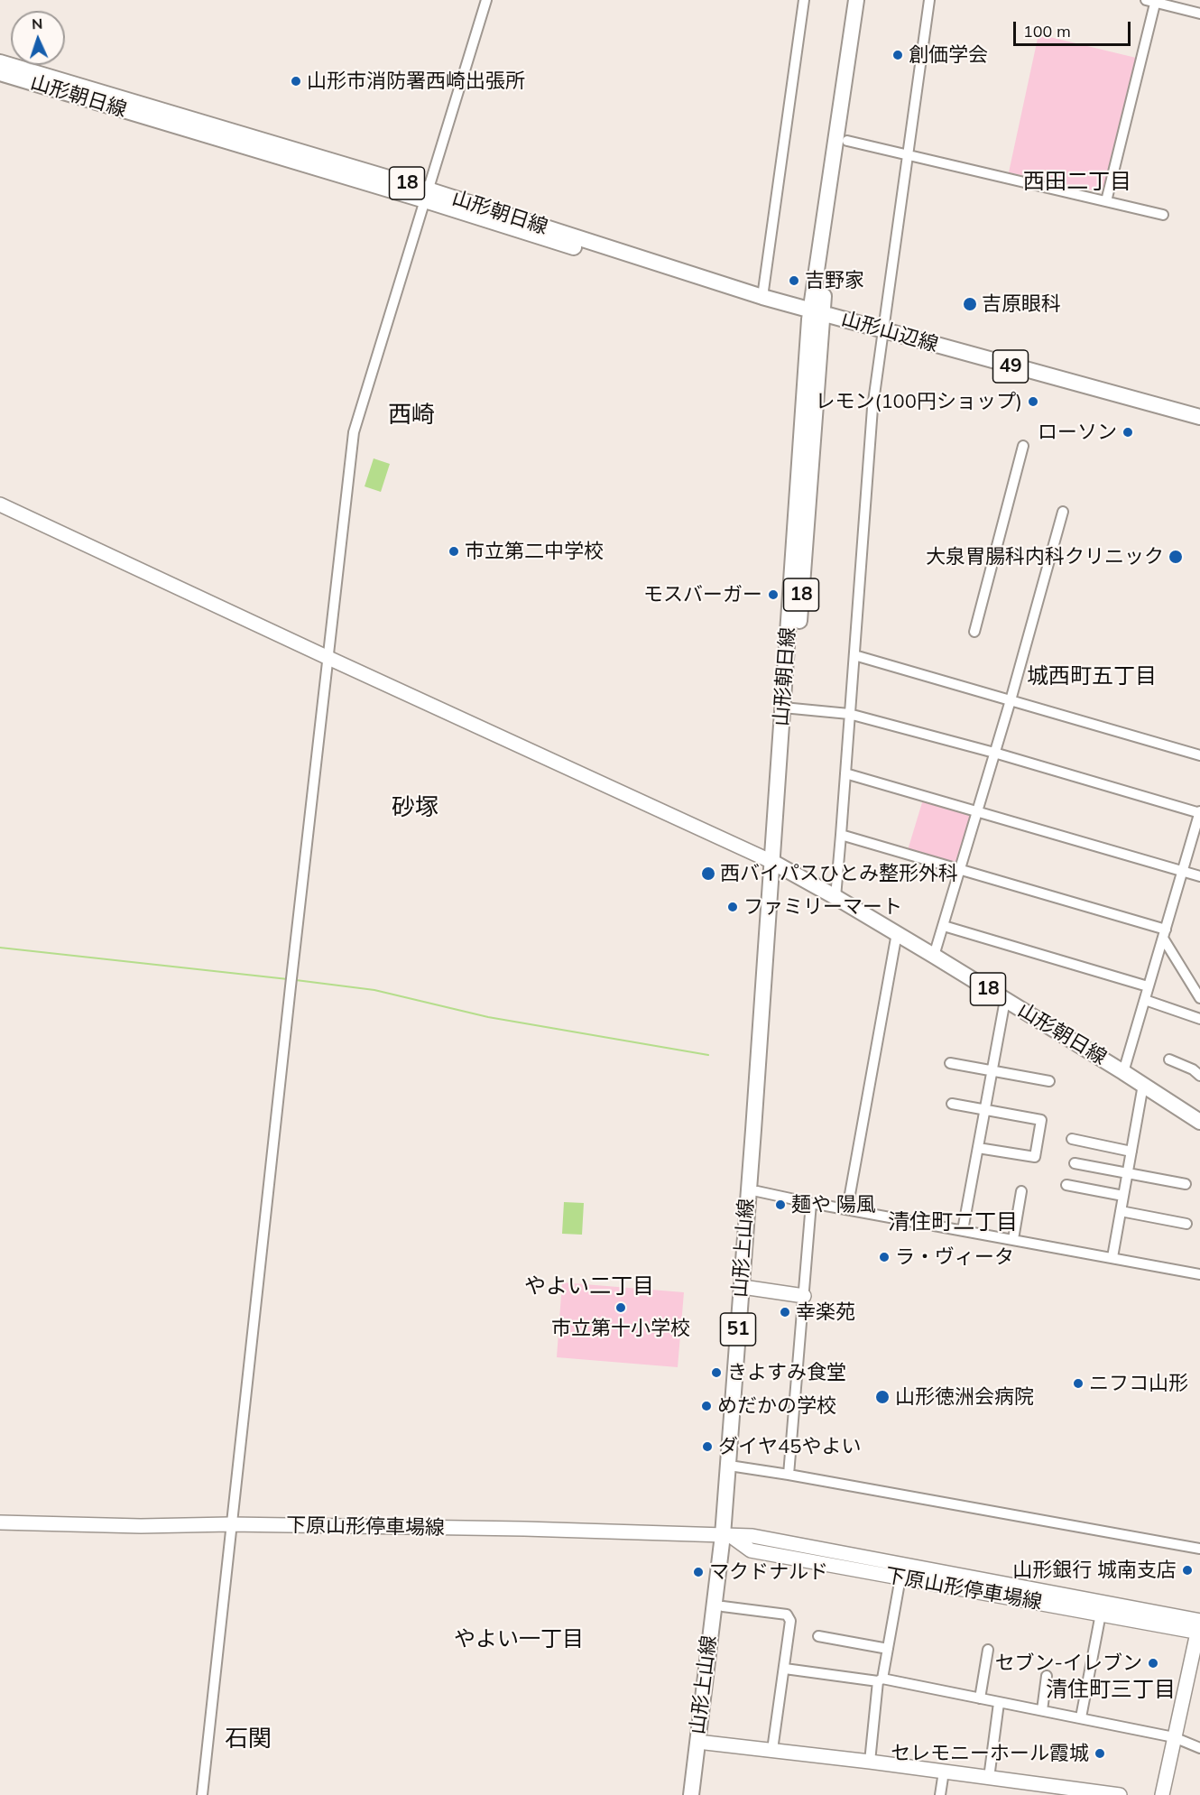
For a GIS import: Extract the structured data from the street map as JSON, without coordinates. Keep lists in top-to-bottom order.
{
  "streets": {
    "main road": [
      "山形朝日線",
      "18",
      "山形山辺線",
      "49",
      "山形上山線",
      "51",
      "下原山形停車場線"
    ]
  },
  "crossings": [
    ["山形朝日線", "山形山辺線"],
    ["山形朝日線", "山形上山線"],
    ["山形上山線", "下原山形停車場線"]
  ],
  "districts": [
    "西田二丁目",
    "西崎",
    "城西町五丁目",
    "砂塚",
    "清住町二丁目",
    "やよい二丁目",
    "やよい一丁目",
    "清住町三丁目",
    "石関"
  ],
  "places": [
    "創価学会",
    "山形市消防署西崎出張所",
    "吉野家",
    "吉原眼科",
    "レモン(100円ショップ)",
    "ローソン",
    "市立第二中学校",
    "大泉胃腸科内科クリニック",
    "モスバーガー",
    "西バイパスひとみ整形外科",
    "ファミリーマート",
    "麺や 陽風",
    "ラ・ヴィータ",
    "市立第十小学校",
    "幸楽苑",
    "きよすみ食堂",
    "ニフコ山形",
    "山形徳洲会病院",
    "めだかの学校",
    "ダイヤ45やよい",
    "山形銀行 城南支店",
    "マクドナルド",
    "セブン-イレブン",
    "セレモニーホール霞城"
  ],
  "scale_bar": "100 m",
  "north": "top"
}
